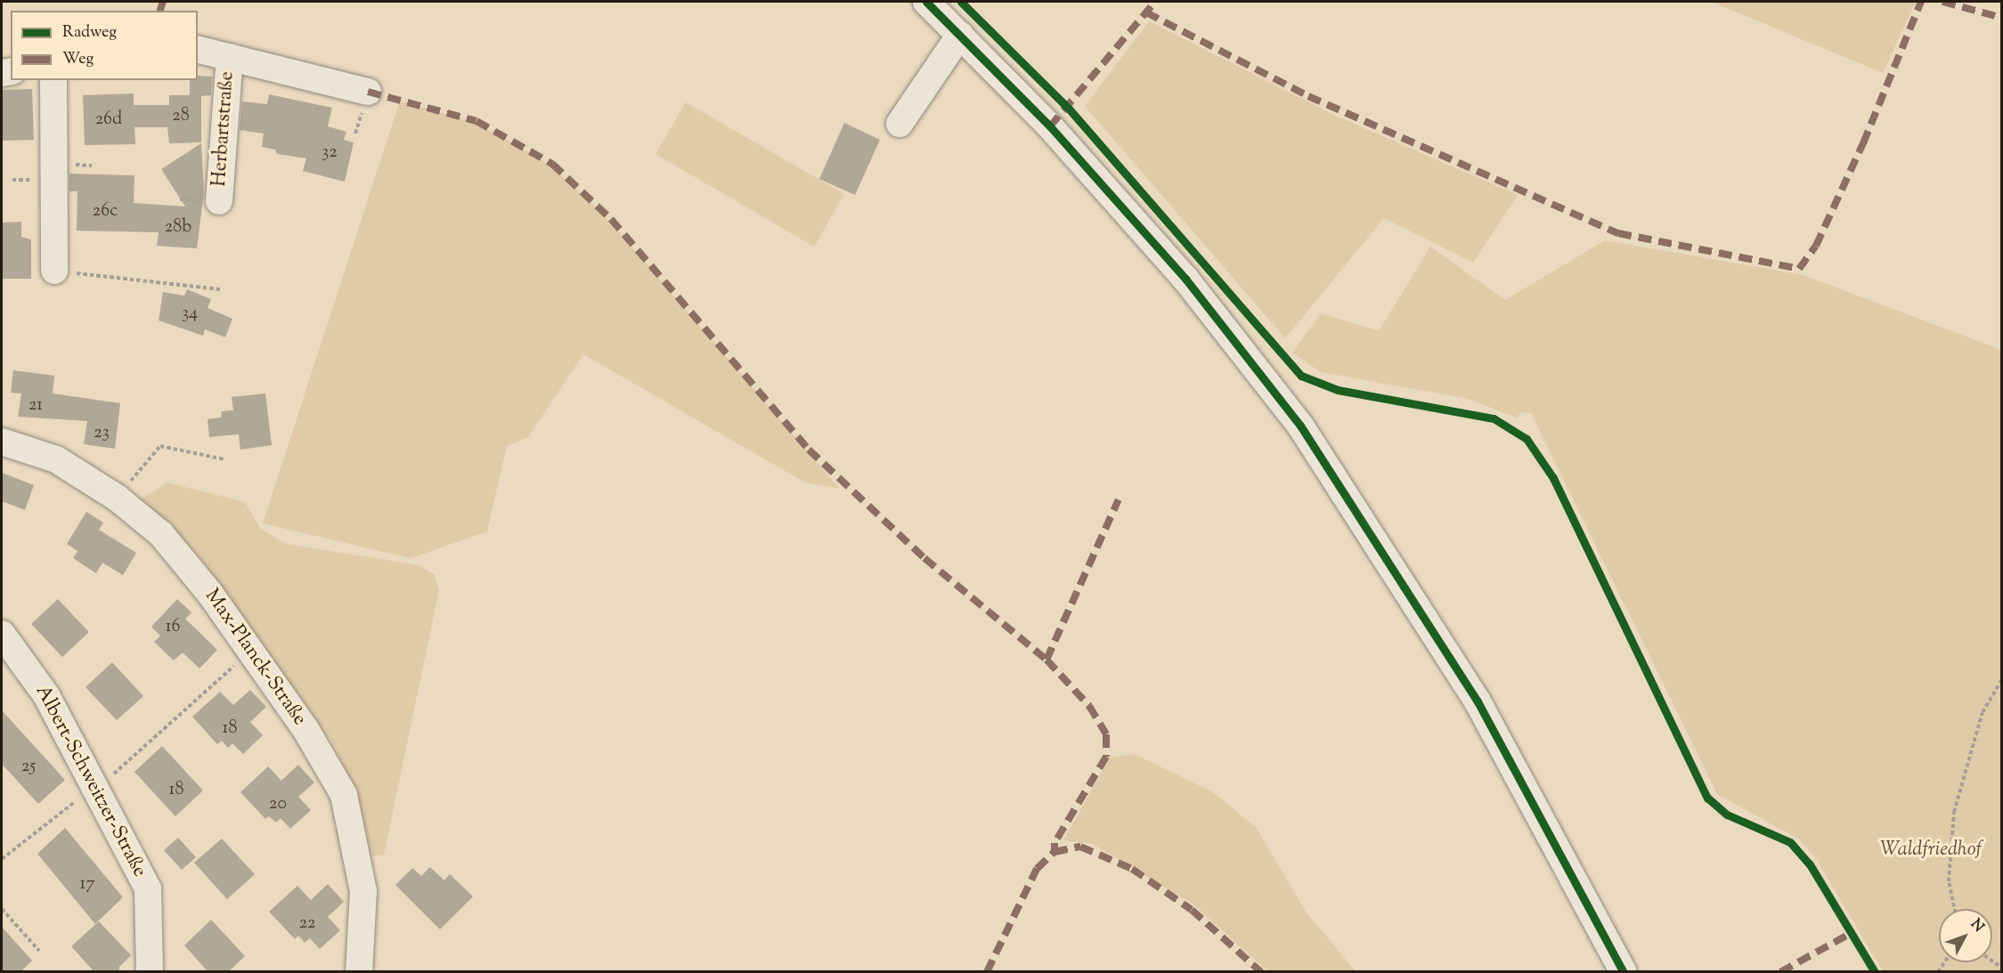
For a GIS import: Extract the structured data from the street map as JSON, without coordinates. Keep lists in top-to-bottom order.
{
  "streets": {
    "street": ["Herbartstraße", "Max-Planck-Straße", "Albert-Schweitzer-Straße"]
  },
  "parks": ["Waldfriedhof"],
  "house_numbers": [
    "28",
    "26d",
    "32",
    "26c",
    "28b",
    "34",
    "21",
    "23",
    "16",
    "18",
    "25",
    "18",
    "20",
    "17",
    "22"
  ],
  "legend": ["Radweg", "Weg"],
  "north": "top right"
}
